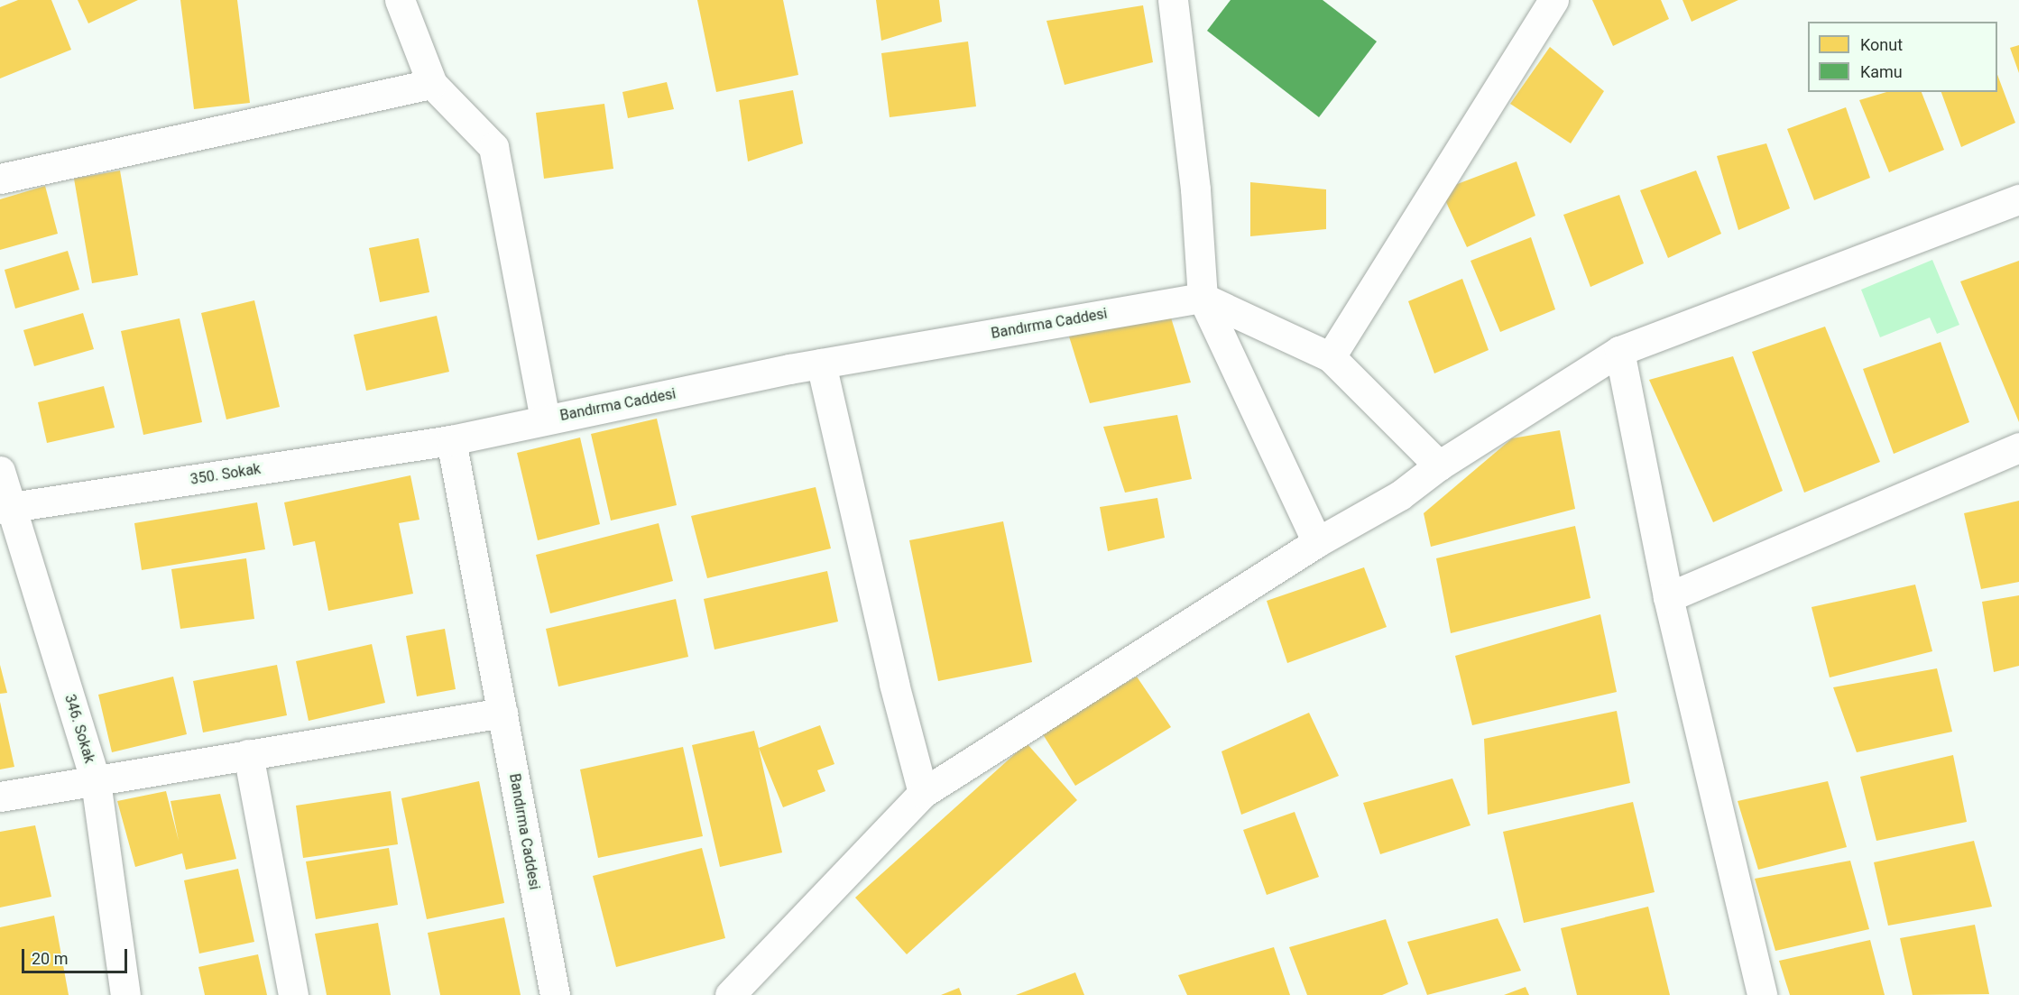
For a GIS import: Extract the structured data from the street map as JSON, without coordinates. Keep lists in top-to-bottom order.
{
  "streets": {
    "street": ["Bandırma Caddesi", "350. Sokak", "346. Sokak"]
  },
  "crossings": [
    ["Bandırma Caddesi", "350. Sokak"],
    ["350. Sokak", "346. Sokak"]
  ],
  "legend": ["Konut", "Kamu"],
  "scale_bar": "20 m"
}
